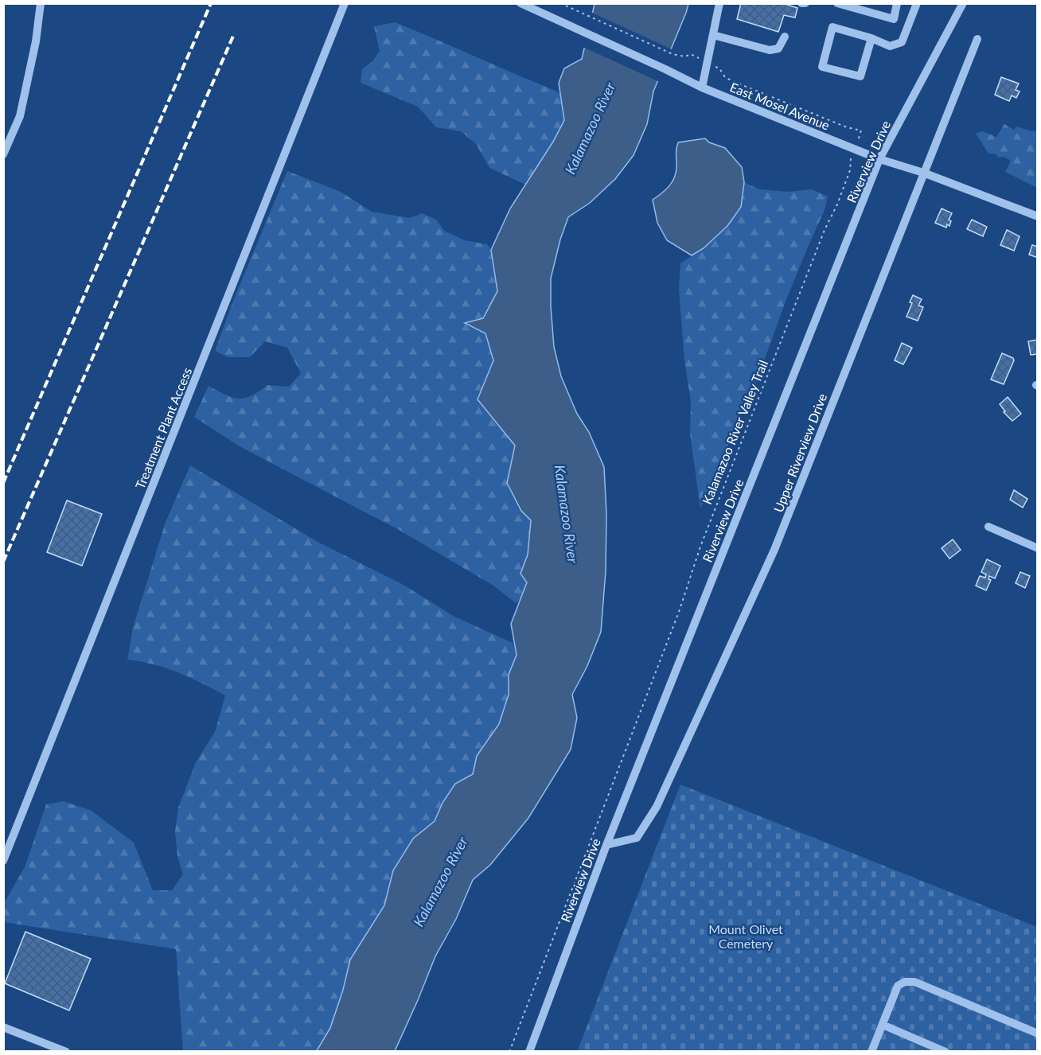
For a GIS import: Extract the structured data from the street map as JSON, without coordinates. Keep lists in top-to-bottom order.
{
  "streets": {
    "street": [
      "East Mosel Avenue",
      "Riverview Drive",
      "Treatment Plant Access",
      "Upper Riverview Drive"
    ],
    "path": ["Kalamazoo River Valley Trail"]
  },
  "crossings": [
    ["East Mosel Avenue", "Riverview Drive"],
    ["East Mosel Avenue", "Kalamazoo River Valley Trail"],
    ["East Mosel Avenue", "Upper Riverview Drive"],
    ["Riverview Drive", "Upper Riverview Drive"]
  ],
  "water": ["Kalamazoo River"],
  "parks": ["Mount Olivet Cemetery"]
}
